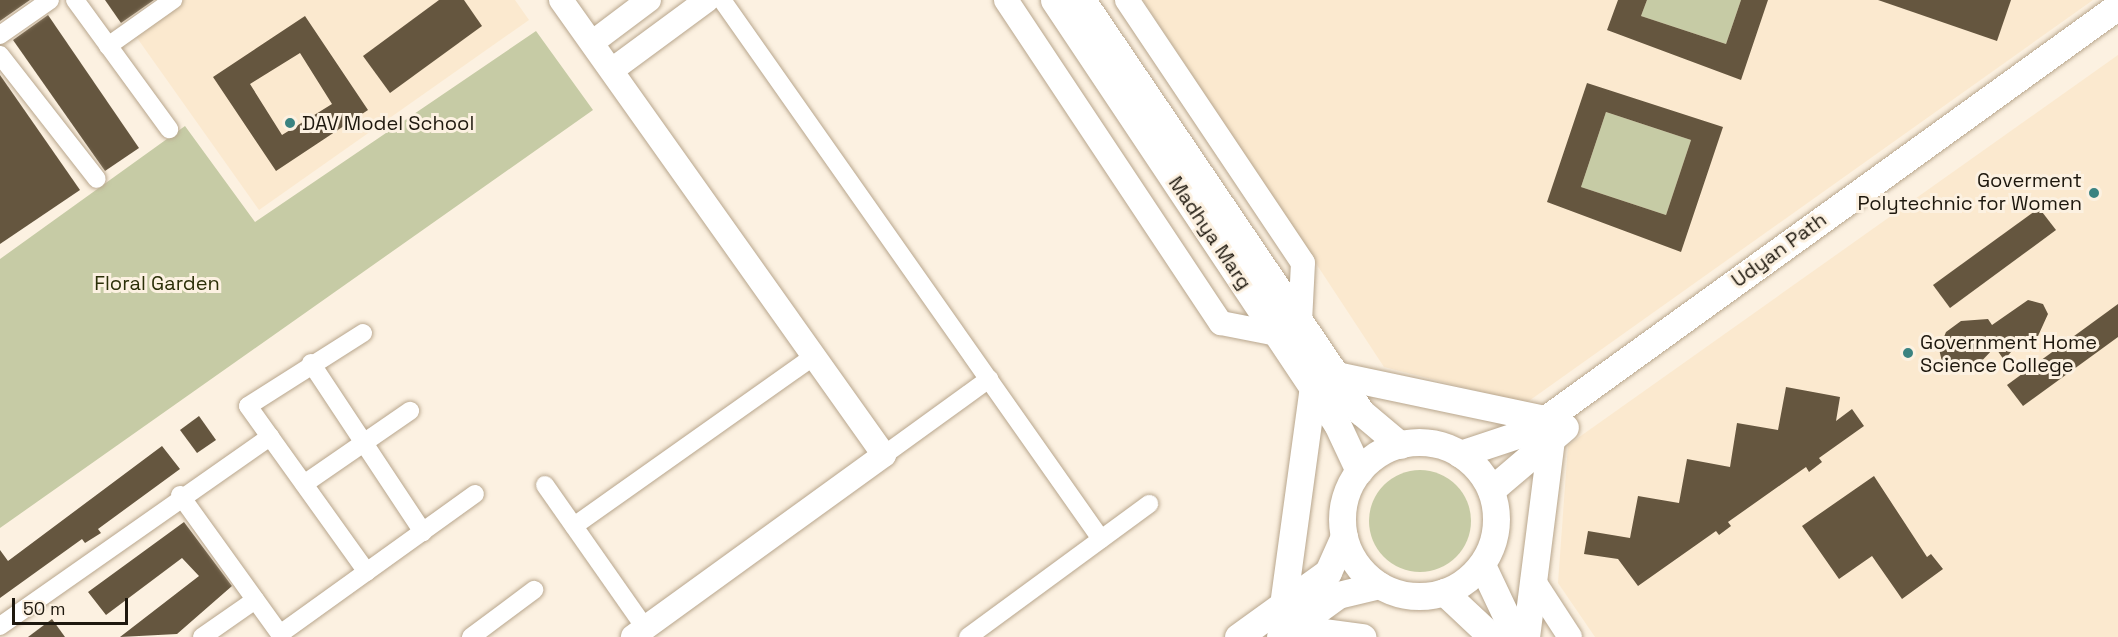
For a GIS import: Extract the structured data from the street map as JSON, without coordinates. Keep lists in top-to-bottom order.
{
  "streets": {
    "main road": ["Madhya Marg", "Udyan Path"]
  },
  "crossings": [
    ["Madhya Marg", "Udyan Path"]
  ],
  "parks": ["Floral Garden"],
  "places": ["DAV Model School", "Goverment Polytechnic for Women", "Government Home Science College"],
  "scale_bar": "50 m"
}
